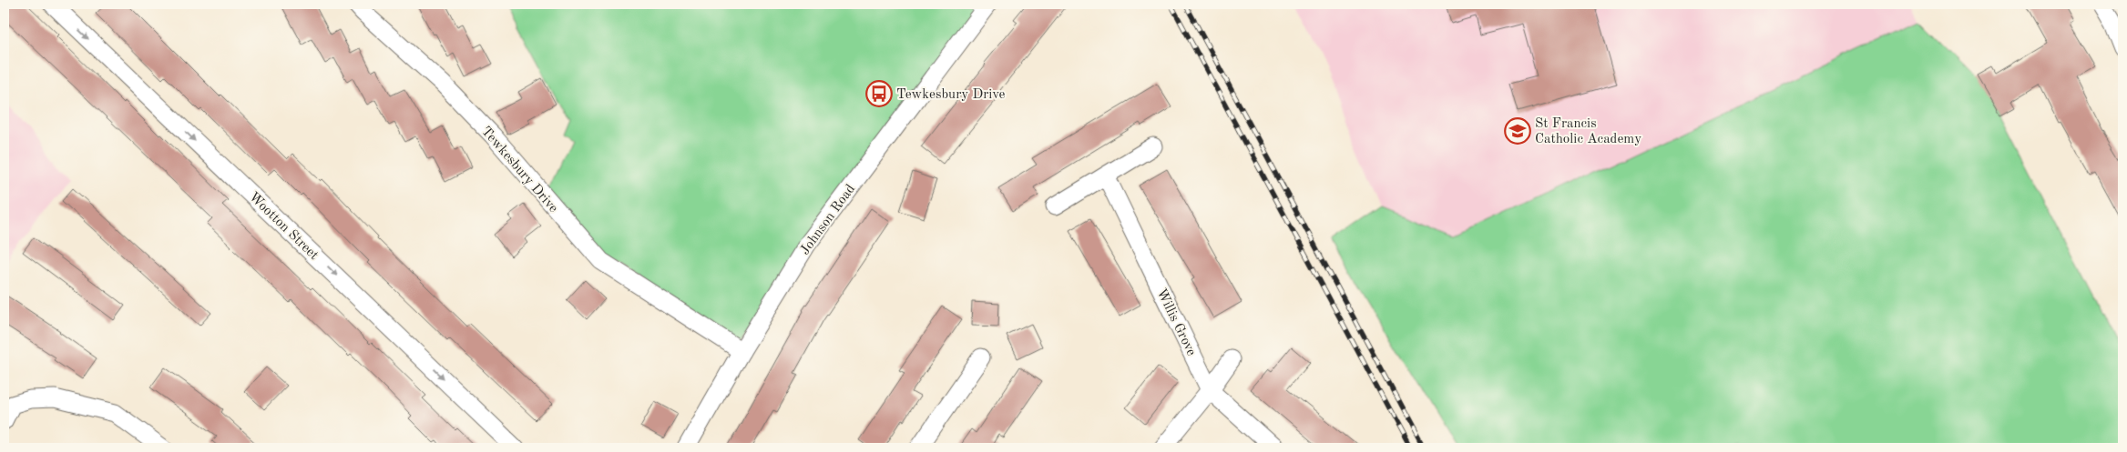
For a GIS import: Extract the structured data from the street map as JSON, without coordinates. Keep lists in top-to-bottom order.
{
  "streets": {
    "street": [
      "Tewkesbury Drive",
      "Johnson Road",
      "Wootton Street",
      "Willis Grove"
    ]
  },
  "crossings": [
    ["Tewkesbury Drive", "Johnson Road"]
  ],
  "one_way": ["Wootton Street"],
  "places": {
    "bus stop": ["Tewkesbury Drive"],
    "school or university": ["St Francis Catholic Academy"]
  }
}
